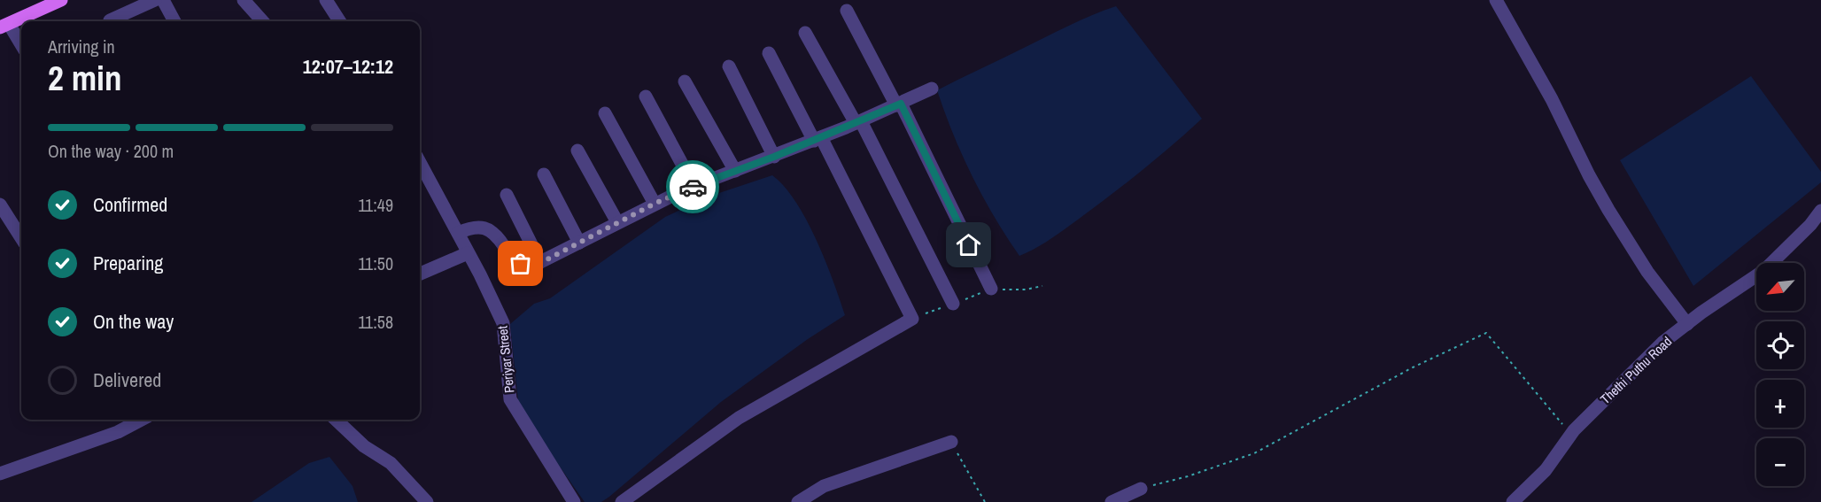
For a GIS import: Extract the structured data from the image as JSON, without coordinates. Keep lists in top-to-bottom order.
{
  "streets": {
    "street": ["Periyar Street", "Thethi Puthu Road"]
  },
  "north": "bottom left",
  "page": {
    "heading": ["2 min", "Arriving in", "12:07–12:12"],
    "bar": "On the way · 200 m",
    "list": [
      ["Confirmed", "11:49"],
      ["Preparing", "11:50"],
      ["On the way", "11:58"],
      "Delivered"
    ],
    "map_buttons": ["+", "−"]
  }
}
